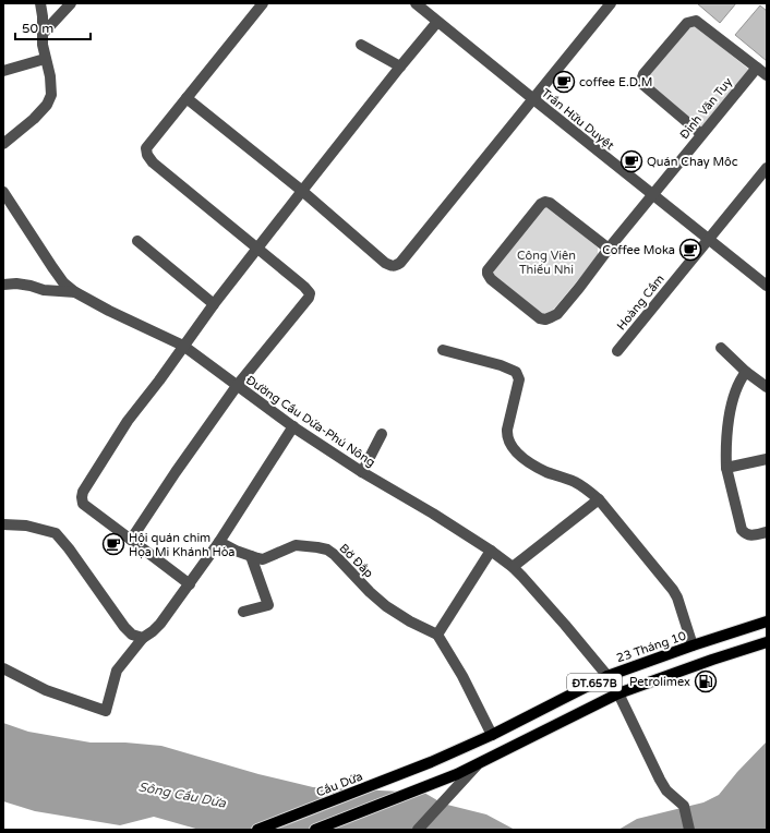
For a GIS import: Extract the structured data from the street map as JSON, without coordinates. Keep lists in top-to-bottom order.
{
  "streets": {
    "main road": ["23 Tháng 10", "ĐT.657B", "Cầu Dứa"],
    "street": [
      "Đinh Văn Tuy",
      "Trần Hữu Duyệt",
      "Hoàng Cầm",
      "Đường Cầu Dứa-Phú Nông",
      "Bờ Đắp"
    ]
  },
  "crossings": [
    ["Đinh Văn Tuy", "Trần Hữu Duyệt"],
    ["Trần Hữu Duyệt", "Hoàng Cầm"],
    ["Đường Cầu Dứa-Phú Nông", "23 Tháng 10"],
    ["23 Tháng 10", "Cầu Dứa"]
  ],
  "water": ["Sông Cầu Dứa"],
  "parks": ["Công Viên Thiếu Nhi"],
  "places": {
    "cafe": [
      "coffee E.D.M",
      "Quán Chay Môc",
      "Coffee Moka",
      "Hội quán chim Họa Mi Khánh Hòa"
    ],
    "fuel station": ["Petrolimex"]
  },
  "scale_bar": "50 m"
}
